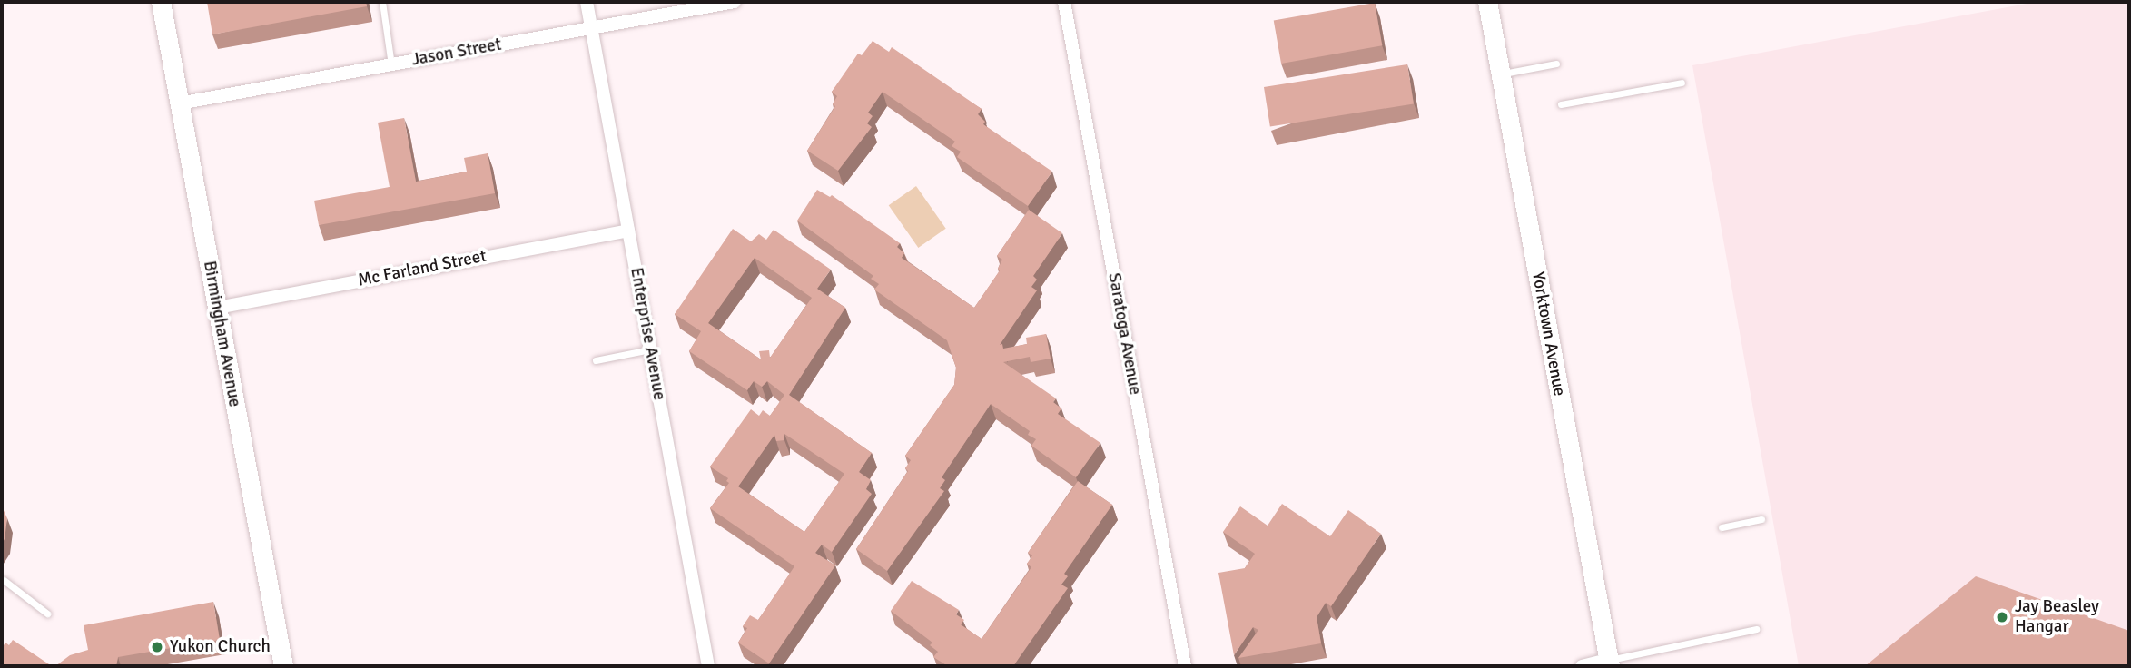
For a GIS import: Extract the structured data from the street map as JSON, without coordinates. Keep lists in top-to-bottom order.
{
  "streets": {
    "main road": ["Birmingham Avenue", "Yorktown Avenue"],
    "street": [
      "Jason Street",
      "Mc Farland Street",
      "Enterprise Avenue",
      "Saratoga Avenue"
    ]
  },
  "crossings": [
    ["Jason Street", "Birmingham Avenue"],
    ["Jason Street", "Enterprise Avenue"],
    ["Mc Farland Street", "Birmingham Avenue"],
    ["Mc Farland Street", "Enterprise Avenue"]
  ],
  "places": ["Jay Beasley Hangar", "Yukon Church"]
}
